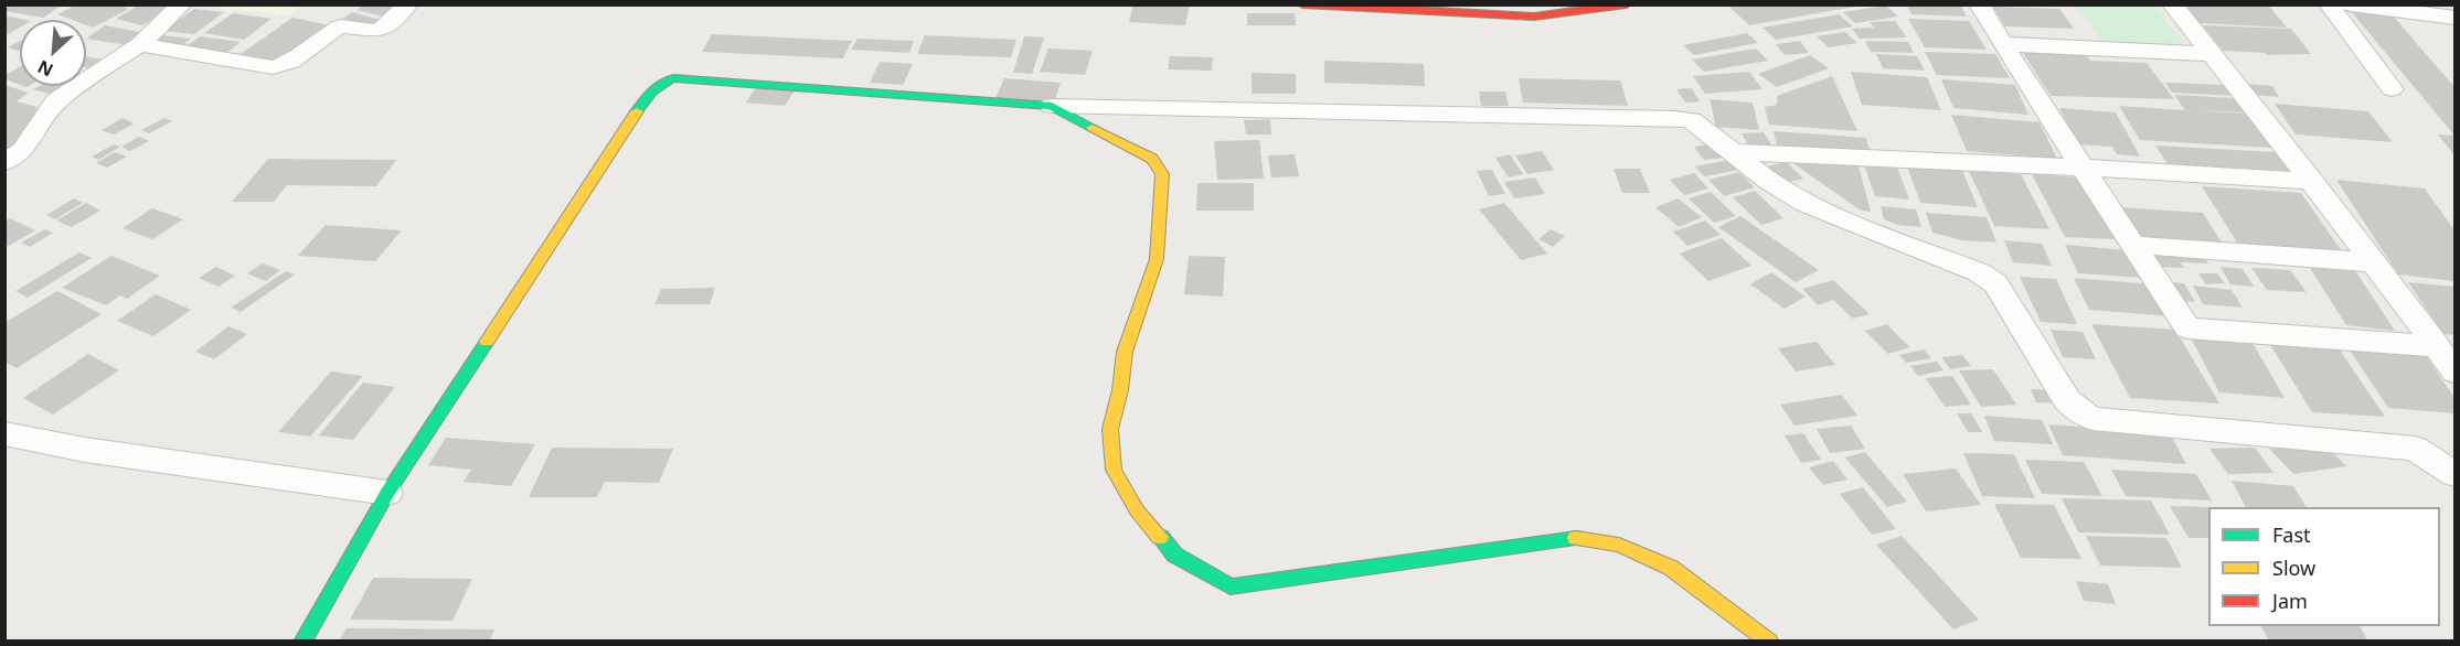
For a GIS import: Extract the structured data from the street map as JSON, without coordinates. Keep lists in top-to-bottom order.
{
  "legend": ["Fast", "Slow", "Jam"],
  "north": "bottom left"
}
